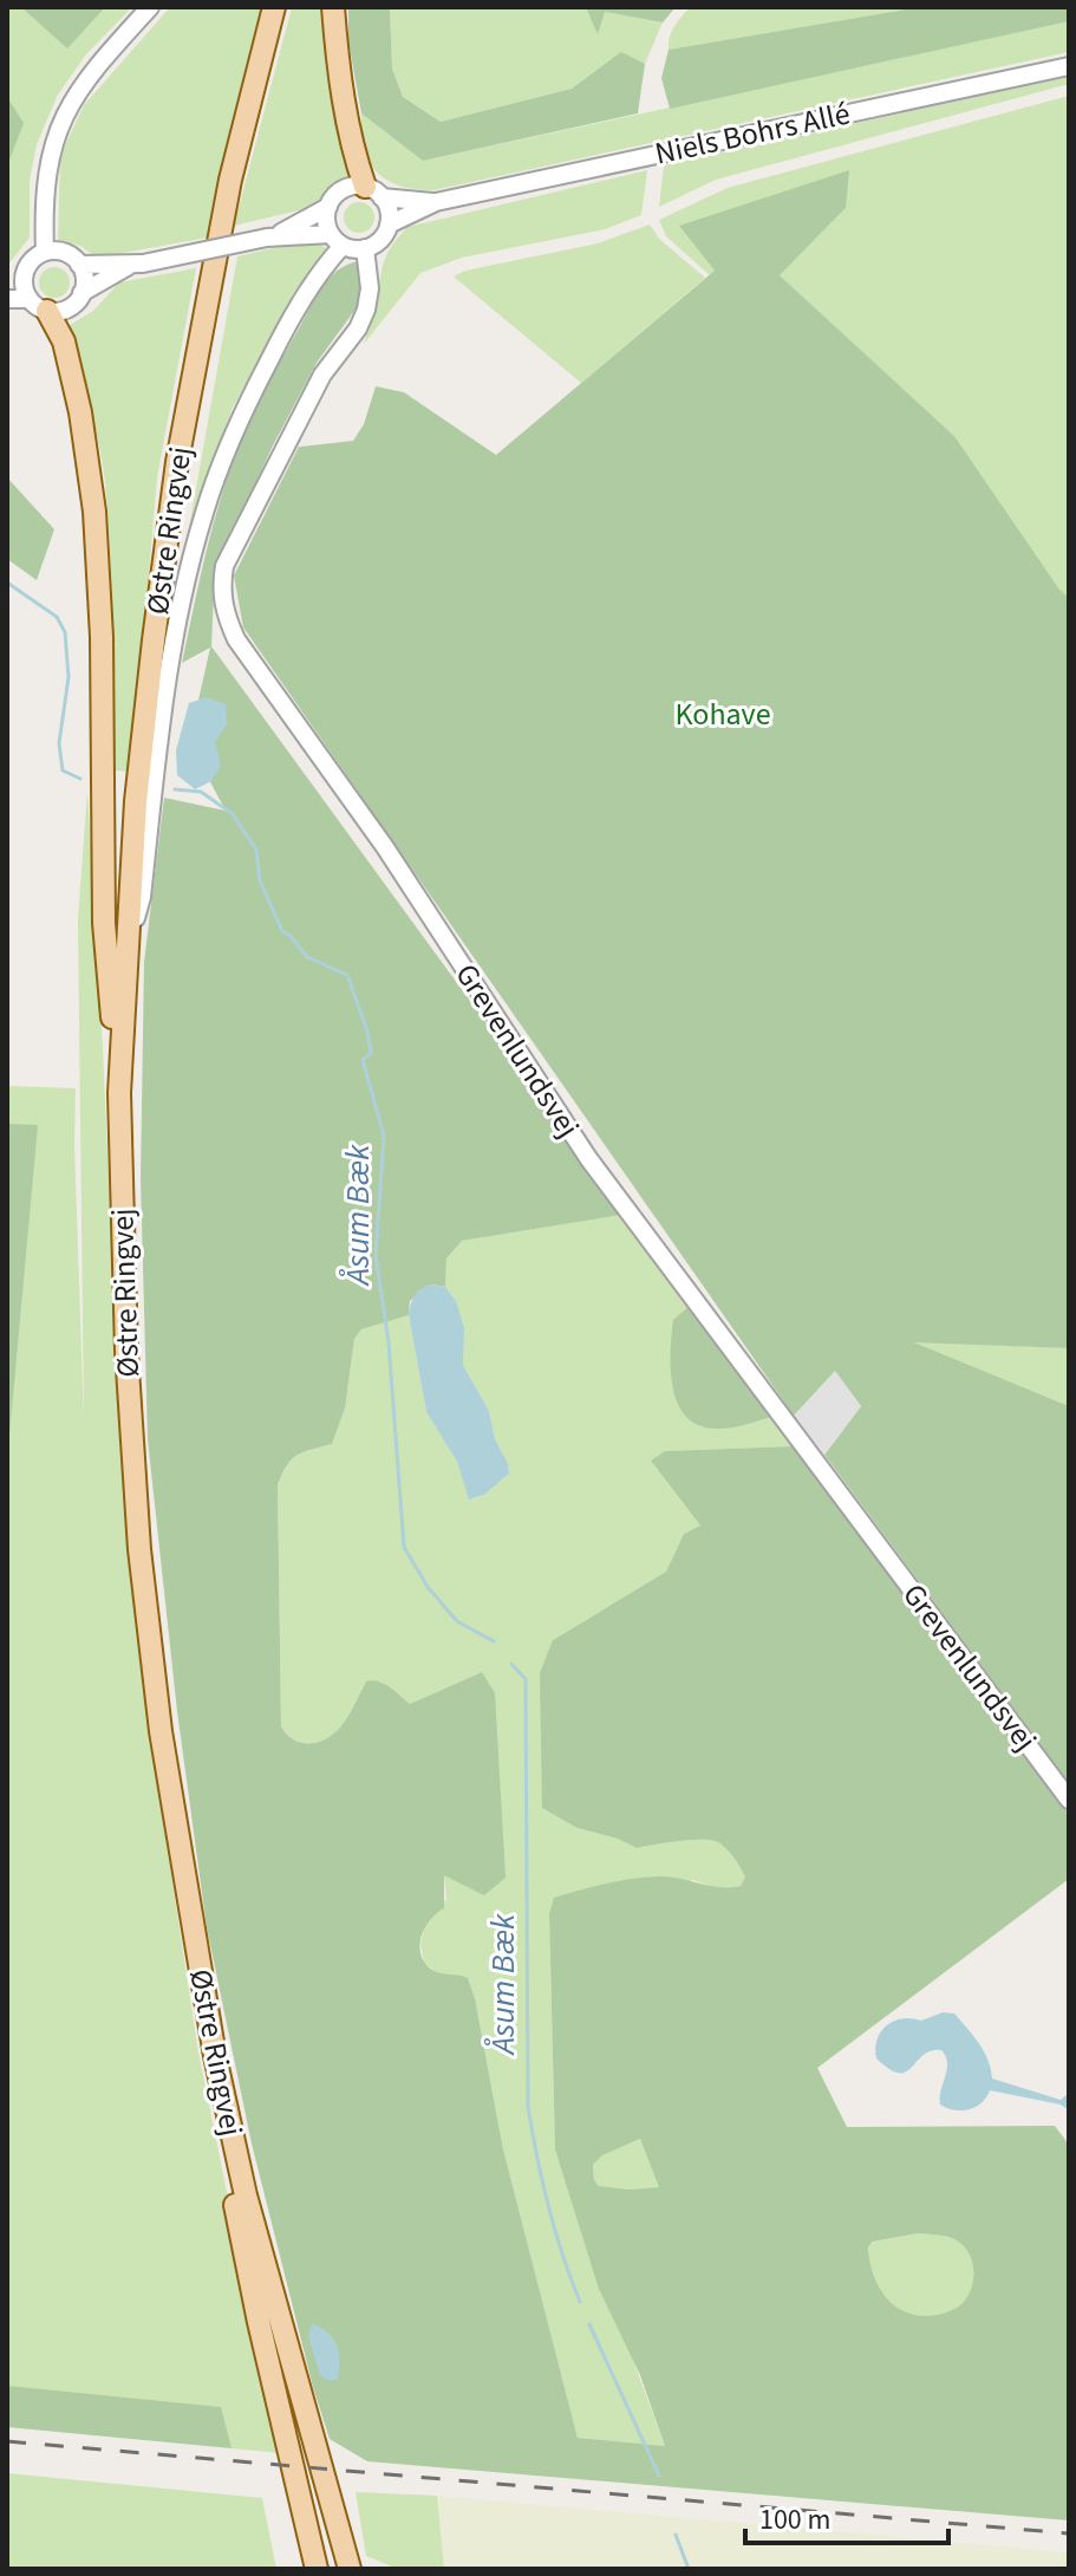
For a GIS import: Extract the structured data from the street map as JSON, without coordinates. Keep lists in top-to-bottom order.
{
  "streets": {
    "main road": ["Østre Ringvej"],
    "street": ["Niels Bohrs Allé", "Grevenlundsvej"]
  },
  "crossings": [
    ["Niels Bohrs Allé", "Grevenlundsvej"]
  ],
  "water": ["Åsum Bæk"],
  "parks": ["Kohave"],
  "scale_bar": "100 m"
}
